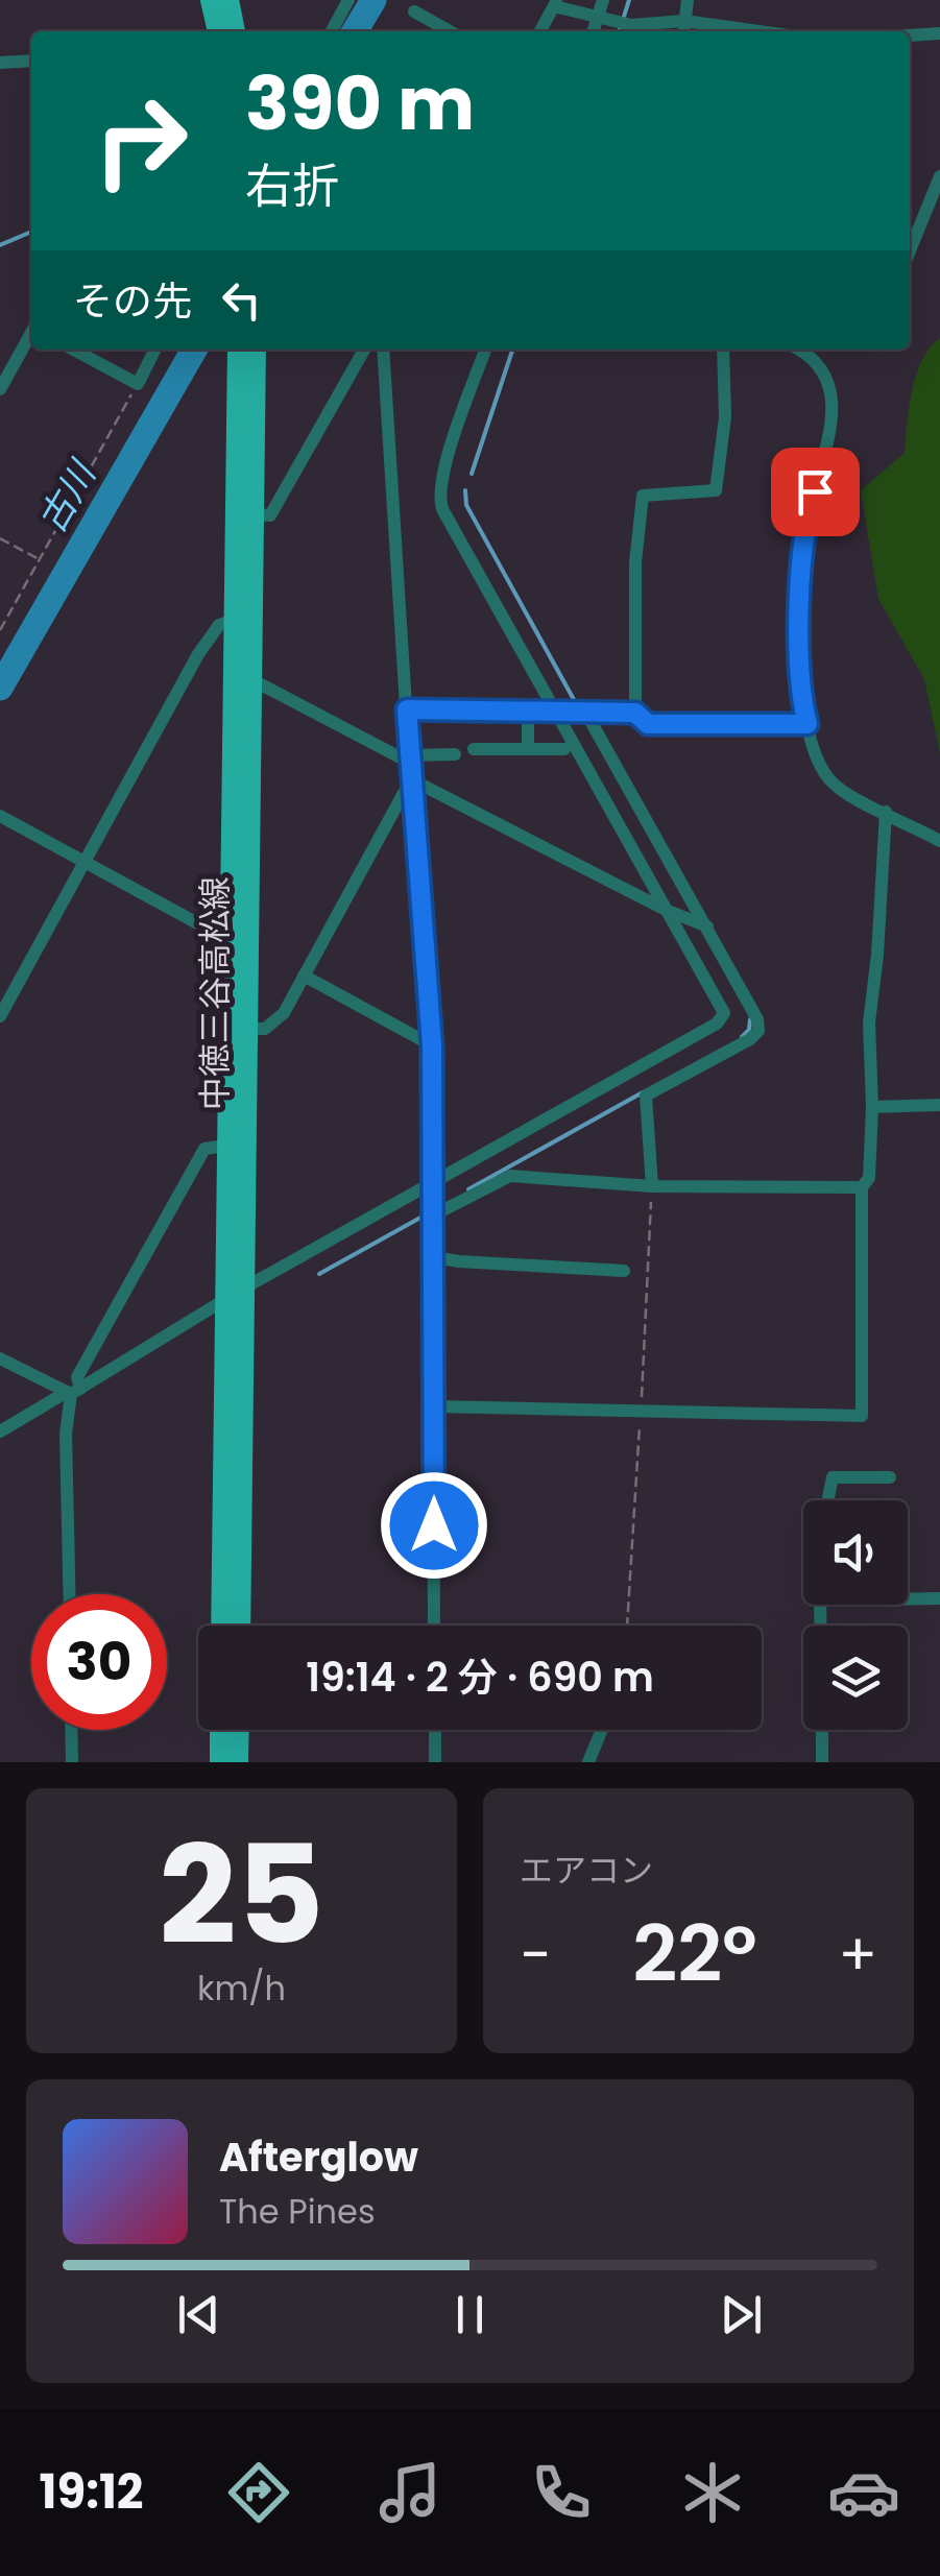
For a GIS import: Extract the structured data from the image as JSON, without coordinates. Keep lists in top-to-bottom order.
{
  "streets": {
    "main road": ["中徳三谷高松線"]
  },
  "water": ["古川"],
  "page": {
    "turn": ["390 m", "右折"],
    "then": "その先",
    "limit": "30",
    "trip": "19:14 · 2 分 · 690 m",
    "tile": [
      ["25", "km/h"],
      "エアコン"
    ],
    "heat": ["−", "22°", "+"],
    "song": ["Afterglow", "The Pines"],
    "tabs": "19:12"
  }
}
